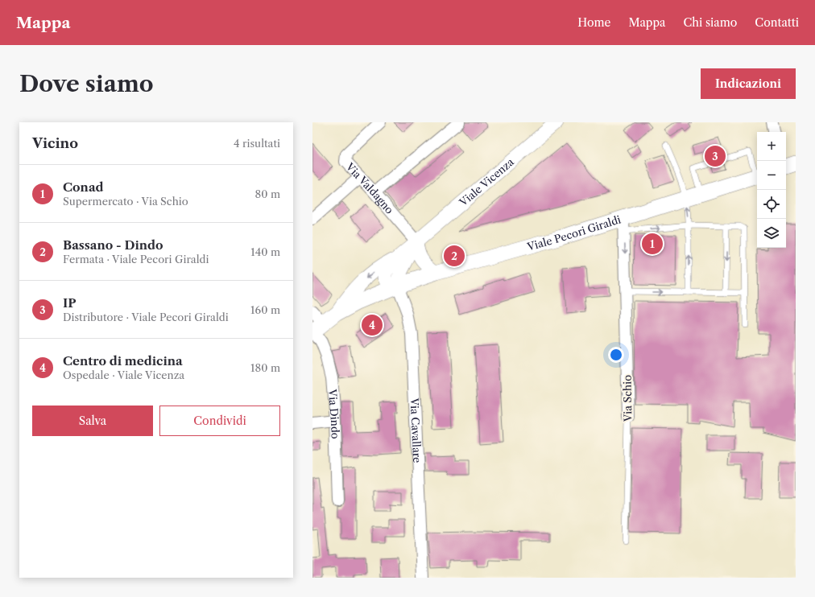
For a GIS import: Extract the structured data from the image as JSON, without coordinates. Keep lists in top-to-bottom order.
{
  "streets": {
    "main road": ["Viale Pecori Giraldi"],
    "street": [
      "Viale Vicenza",
      "Via Valdagno",
      "Via Schio",
      "Via Dindo",
      "Via Cavallare"
    ]
  },
  "crossings": [
    ["Viale Vicenza", "Via Valdagno"],
    ["Viale Pecori Giraldi", "Via Schio"],
    ["Viale Pecori Giraldi", "Via Cavallare"]
  ],
  "page": {
    "header": "Mappa",
    "nav": [
      "Home",
      "Mappa",
      "Chi siamo",
      "Contatti"
    ],
    "buttons": [
      "Indicazioni",
      ["Salva", "Condividi"]
    ],
    "title": "Dove siamo",
    "heading": ["Vicino", "4 risultati"],
    "map_buttons": ["+", "−"],
    "pins": [
      "3",
      "1",
      "2",
      "4"
    ],
    "list": [
      {
        "mark": "1",
        "name": "Conad",
        "note": "Supermercato · Via Schio",
        "value": "80 m"
      },
      {
        "mark": "2",
        "name": "Bassano - Dindo",
        "note": "Fermata · Viale Pecori Giraldi",
        "value": "140 m"
      },
      {
        "mark": "3",
        "name": "IP",
        "note": "Distributore · Viale Pecori Giraldi",
        "value": "160 m"
      },
      {
        "mark": "4",
        "name": "Centro di medicina",
        "note": "Ospedale · Viale Vicenza",
        "value": "180 m"
      }
    ]
  }
}
